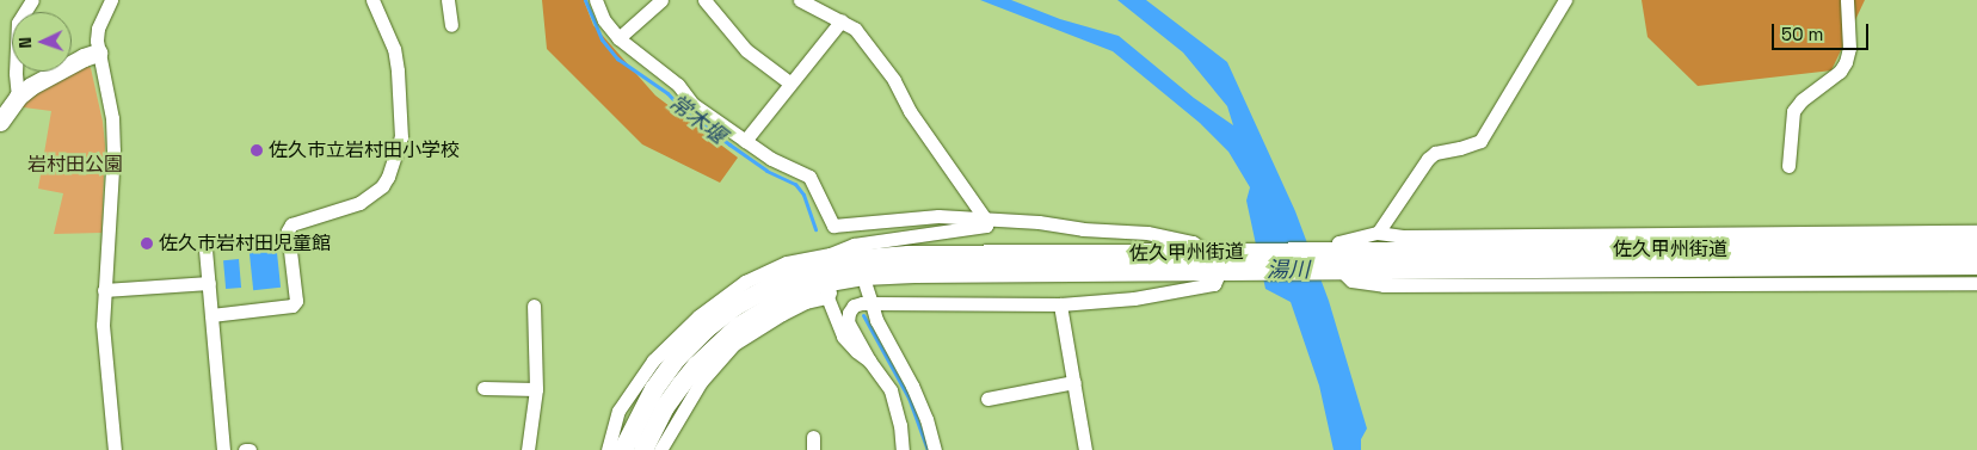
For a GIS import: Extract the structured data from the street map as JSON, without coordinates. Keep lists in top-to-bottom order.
{
  "streets": {
    "main road": ["佐久甲州街道"]
  },
  "water": ["常木堰", "湯川"],
  "parks": ["岩村田公園"],
  "places": ["佐久市立岩村田小学校", "佐久市岩村田児童館"],
  "scale_bar": "50 m",
  "north": "left"
}
